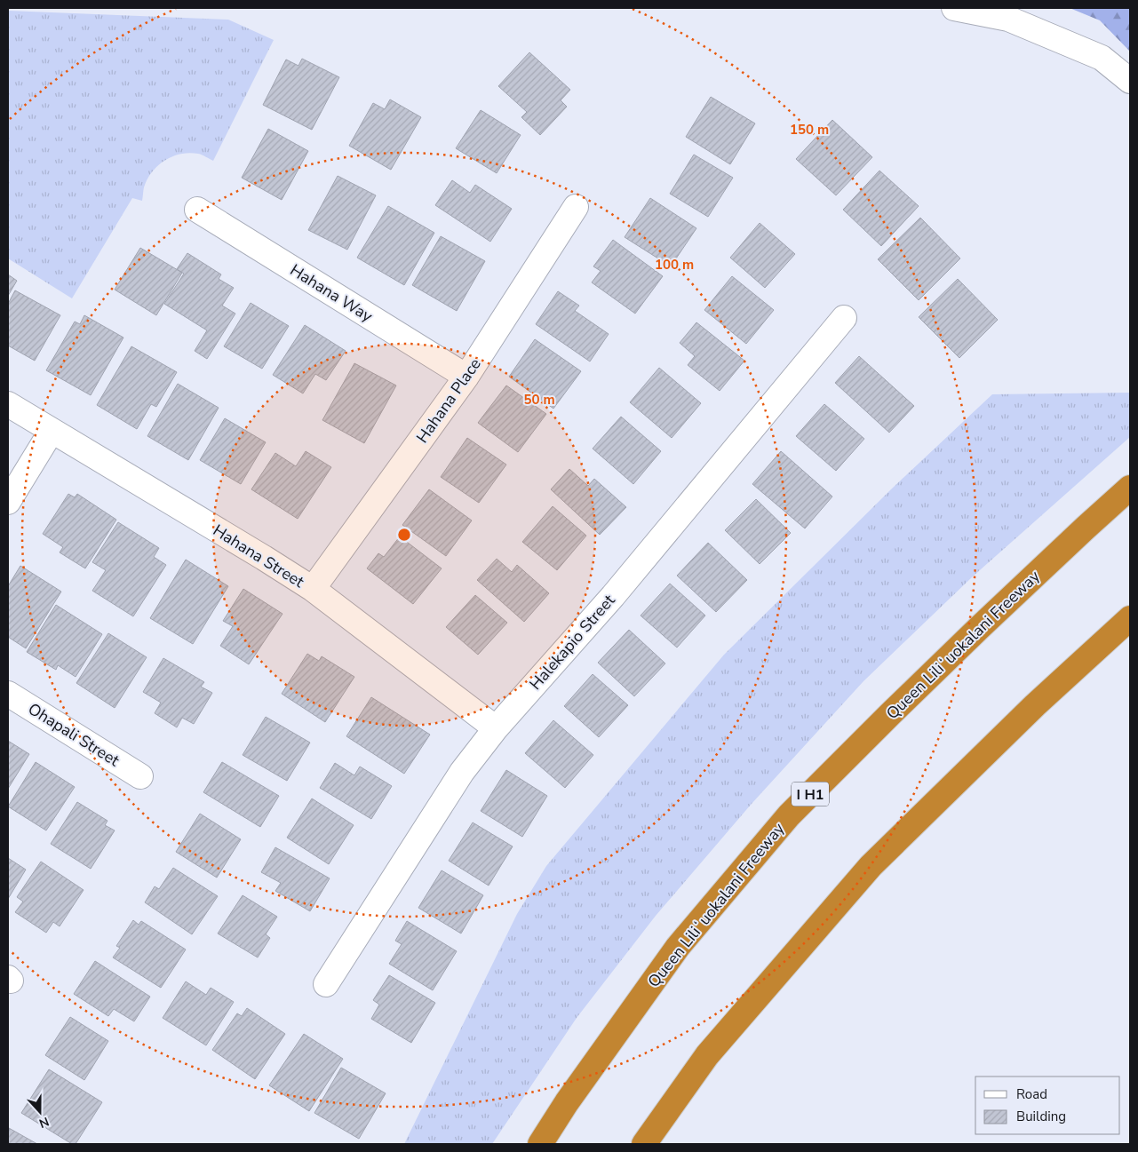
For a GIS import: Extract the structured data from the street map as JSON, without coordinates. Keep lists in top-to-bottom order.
{
  "streets": {
    "highway": ["Queen Liliʻuokalani Freeway", "I H1"],
    "street": [
      "Hahana Way",
      "Hahana Place",
      "Hahana Street",
      "Halekapio Street",
      "Ohapali Street"
    ]
  },
  "crossings": [
    ["Hahana Way", "Hahana Place"],
    ["Hahana Place", "Hahana Street"],
    ["Hahana Street", "Halekapio Street"]
  ],
  "legend": ["Road", "Building"],
  "north": "bottom",
  "rings": ["150 m", "100 m", "50 m"]
}
